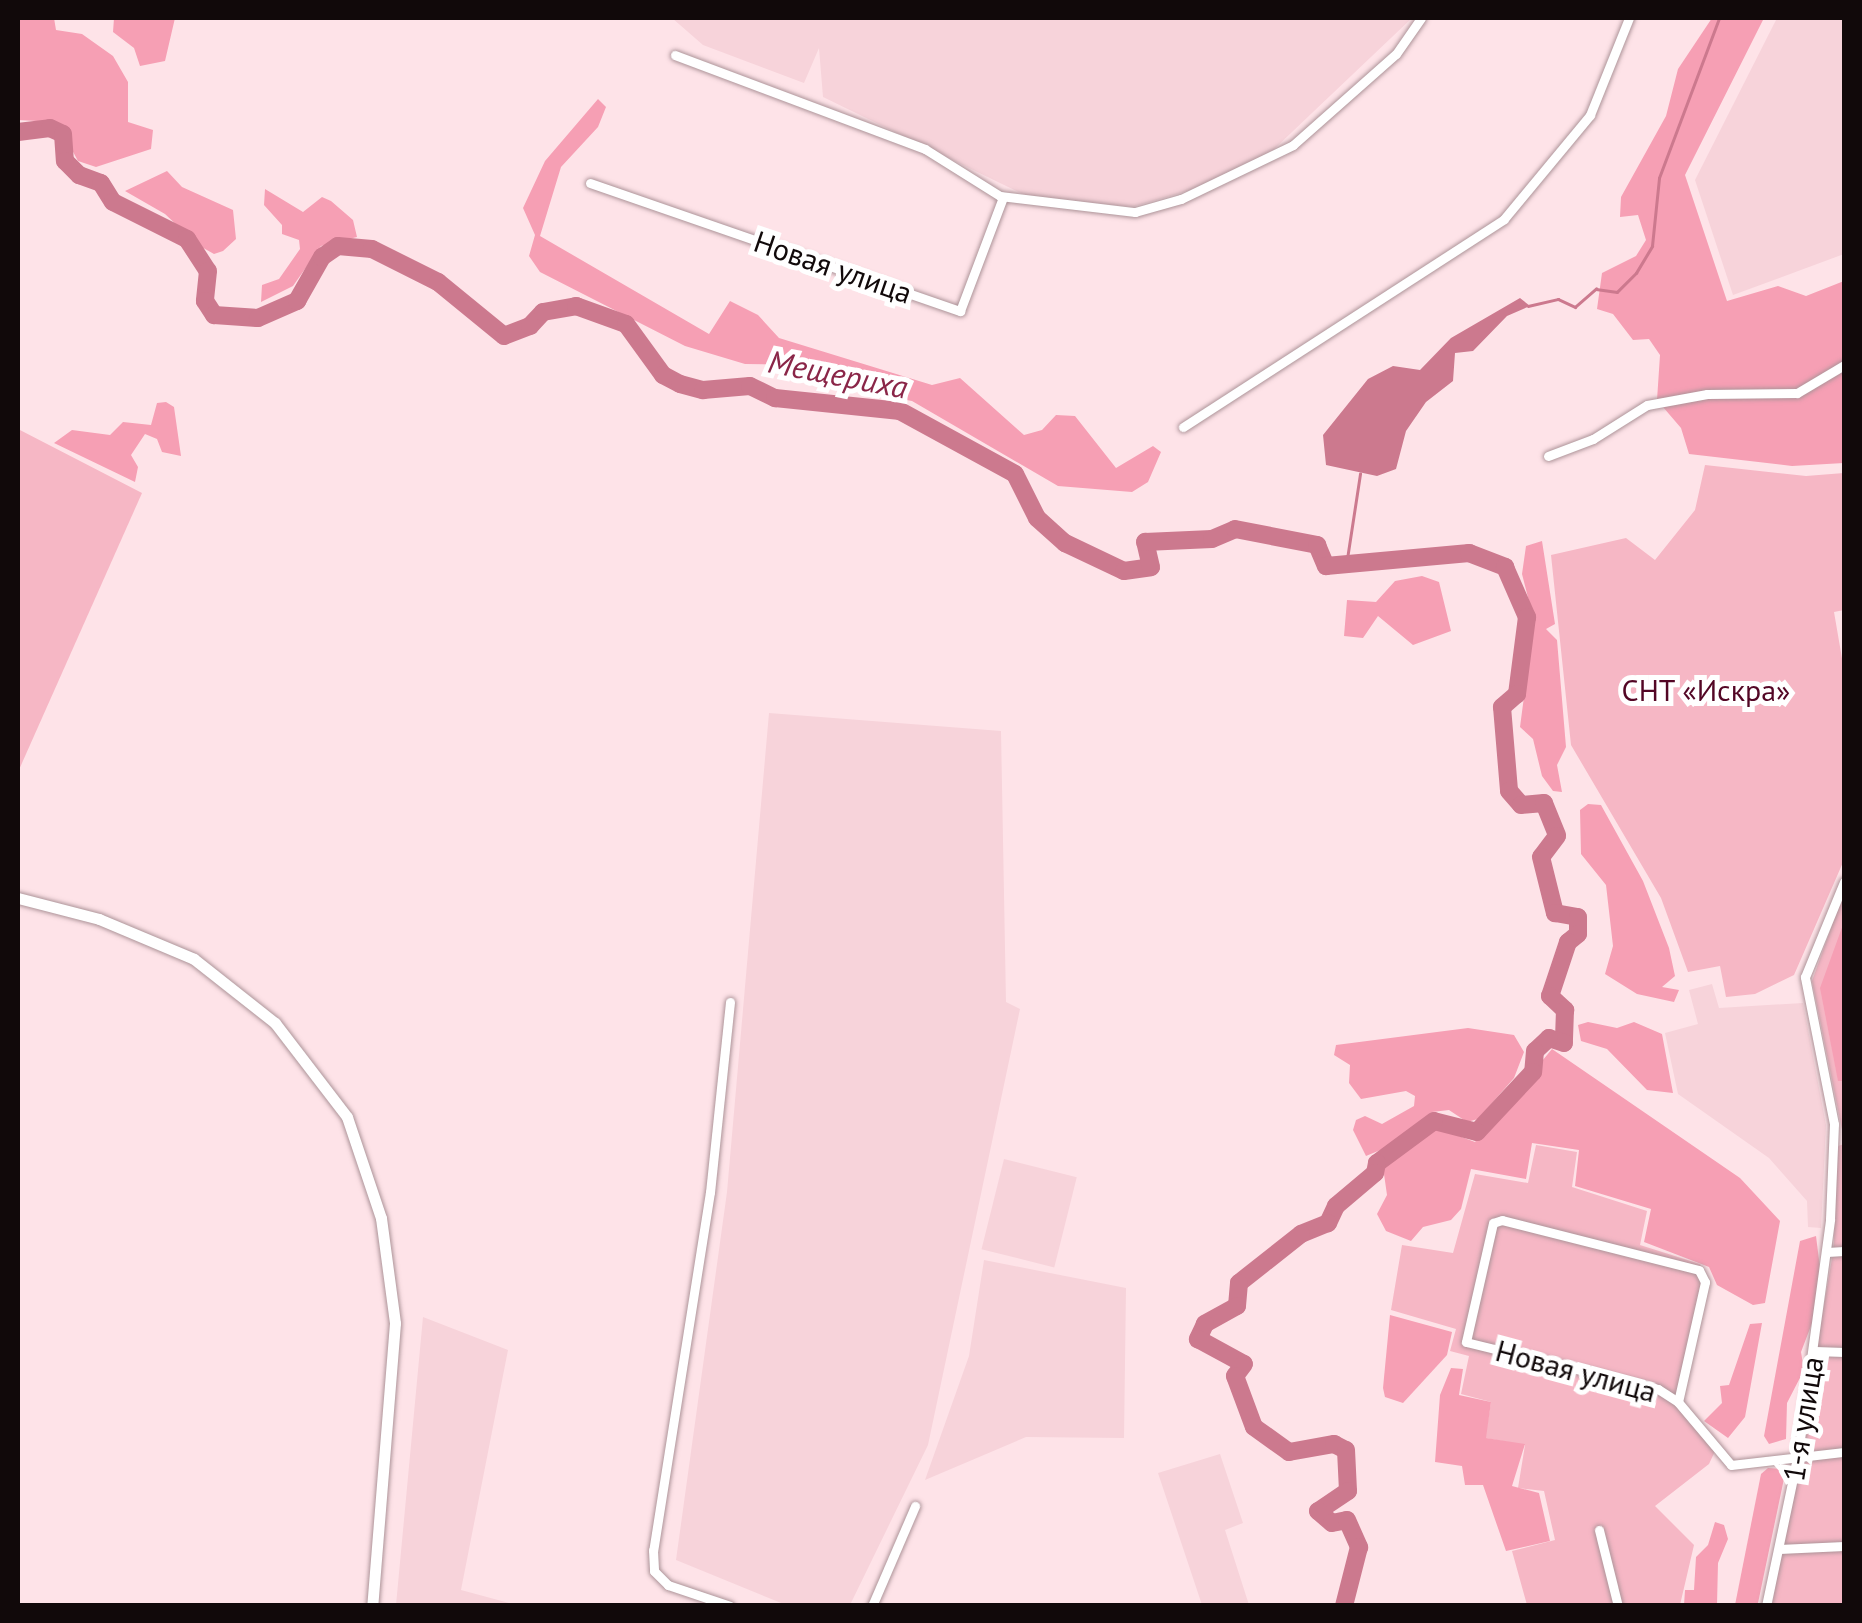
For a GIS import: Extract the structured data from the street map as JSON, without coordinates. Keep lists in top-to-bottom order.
{
  "streets": {
    "street": ["Новая улица", "1-я улица"]
  },
  "crossings": [
    ["Новая улица", "1-я улица"]
  ],
  "water": ["Мещериха"],
  "parks": ["СНТ «Искра»"]
}
